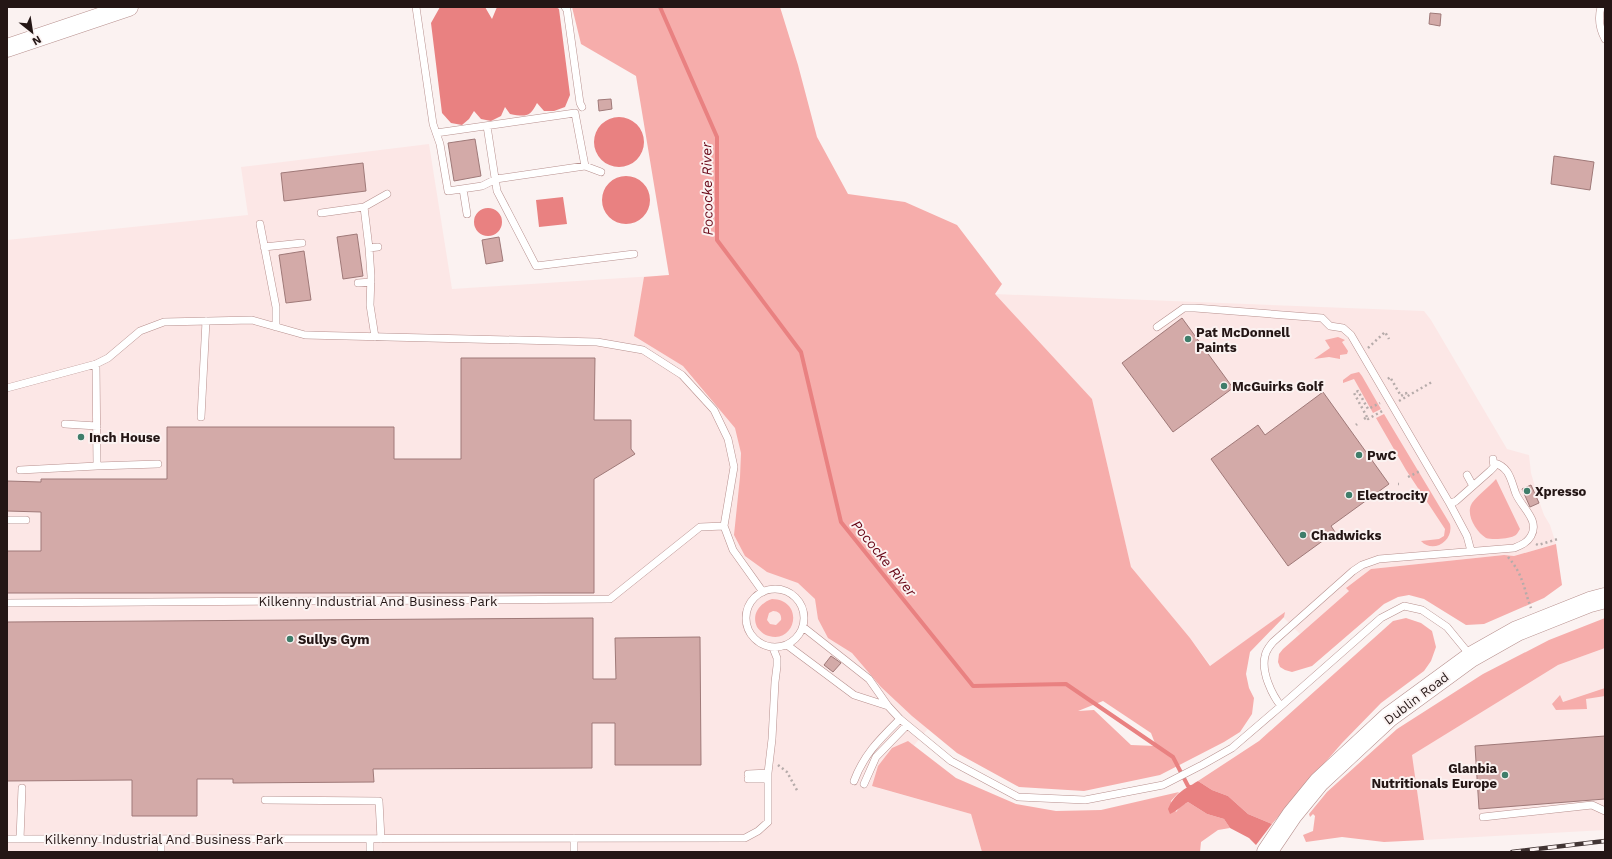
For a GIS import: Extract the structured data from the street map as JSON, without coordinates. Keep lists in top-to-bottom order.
{
  "streets": {
    "main road": ["Dublin Road"],
    "lane": ["Kilkenny Industrial And Business Park"]
  },
  "water": ["Pococke River"],
  "places": [
    "Pat McDonnell Paints",
    "McGuirks Golf",
    "Inch House",
    "PwC",
    "Xpresso",
    "Electrocity",
    "Chadwicks",
    "Sullys Gym",
    "Glanbia Nutritionals Europe"
  ],
  "north": "bottom right"
}
